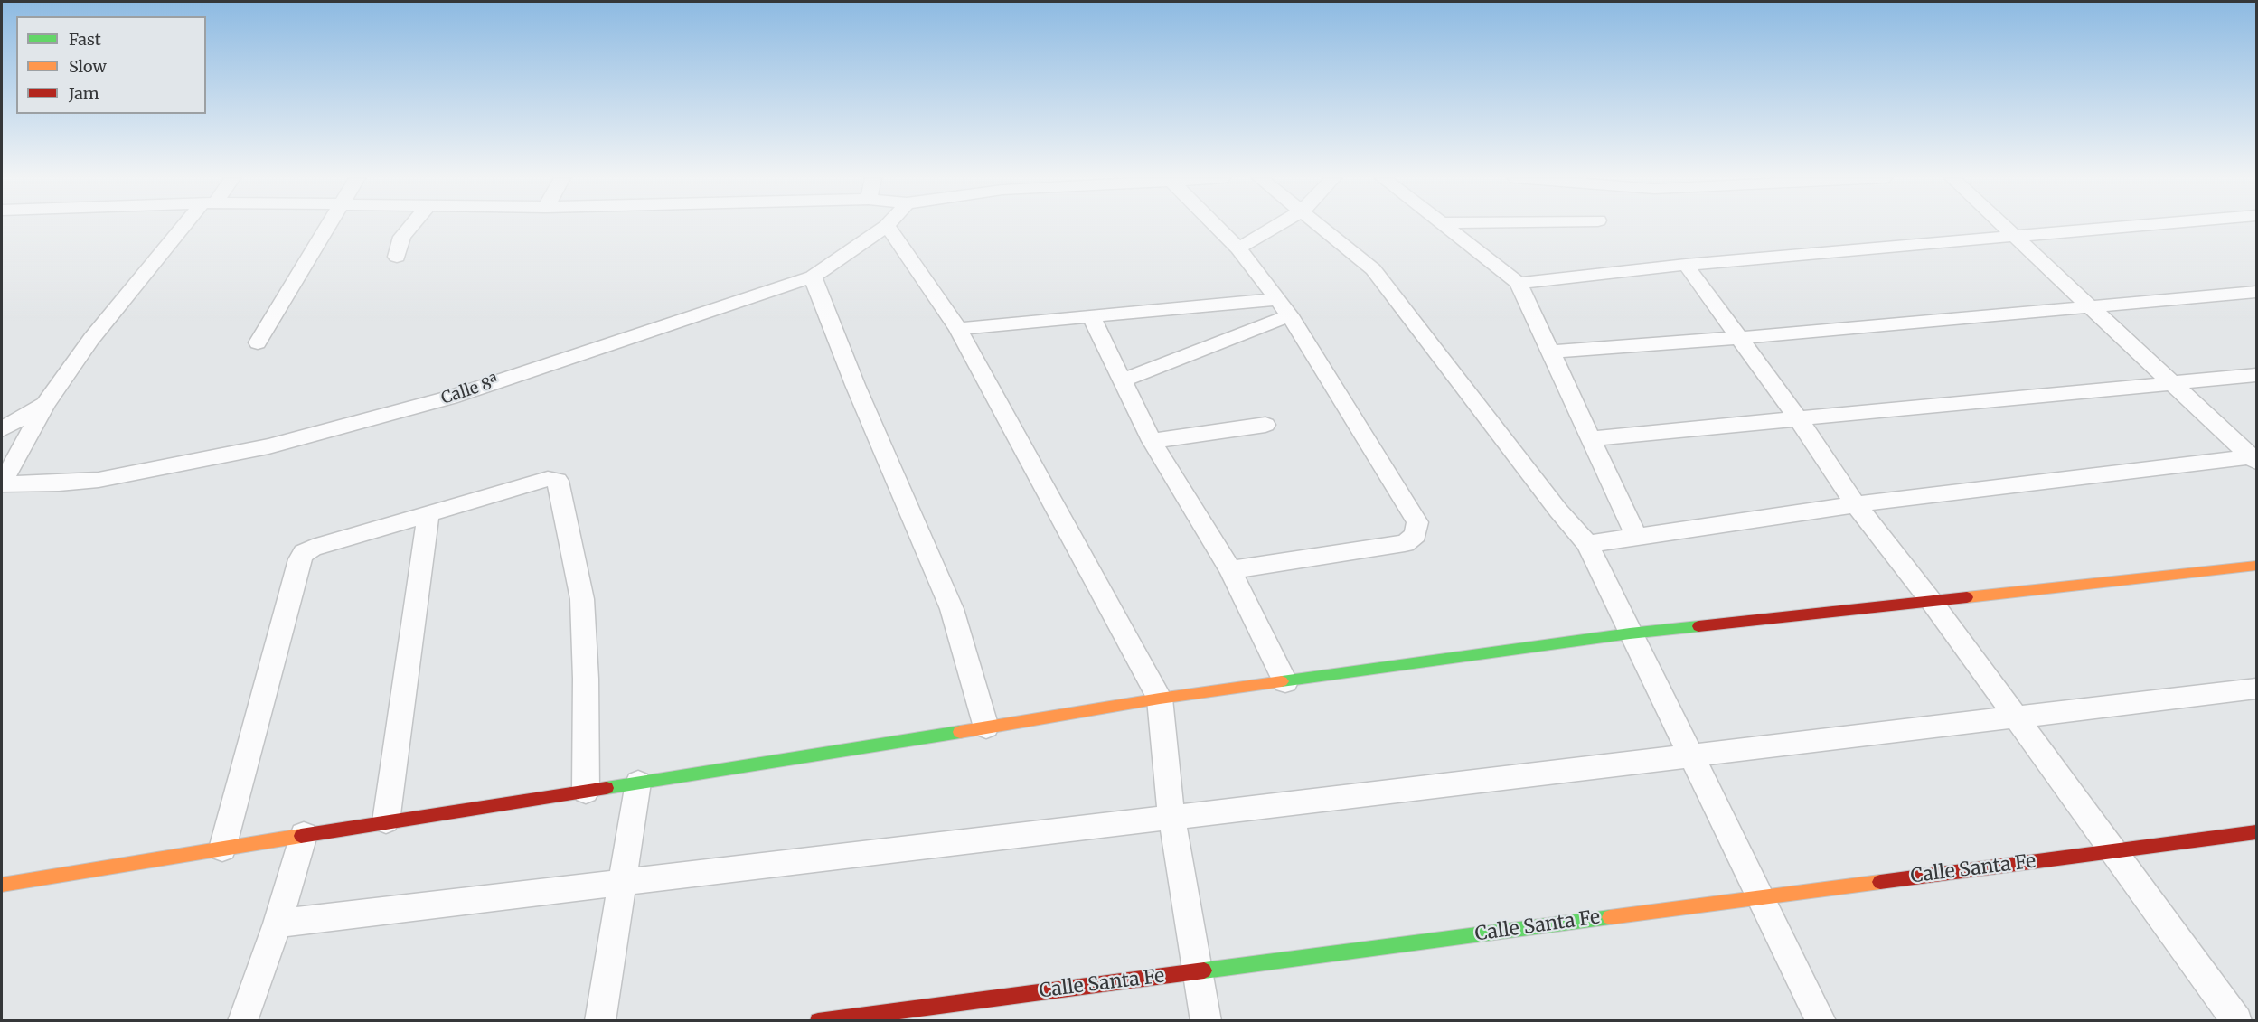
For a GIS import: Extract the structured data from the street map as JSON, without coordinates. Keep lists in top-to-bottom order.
{
  "streets": {
    "street": ["Calle 8ª", "Calle Santa Fe"]
  },
  "legend": ["Fast", "Slow", "Jam"]
}
